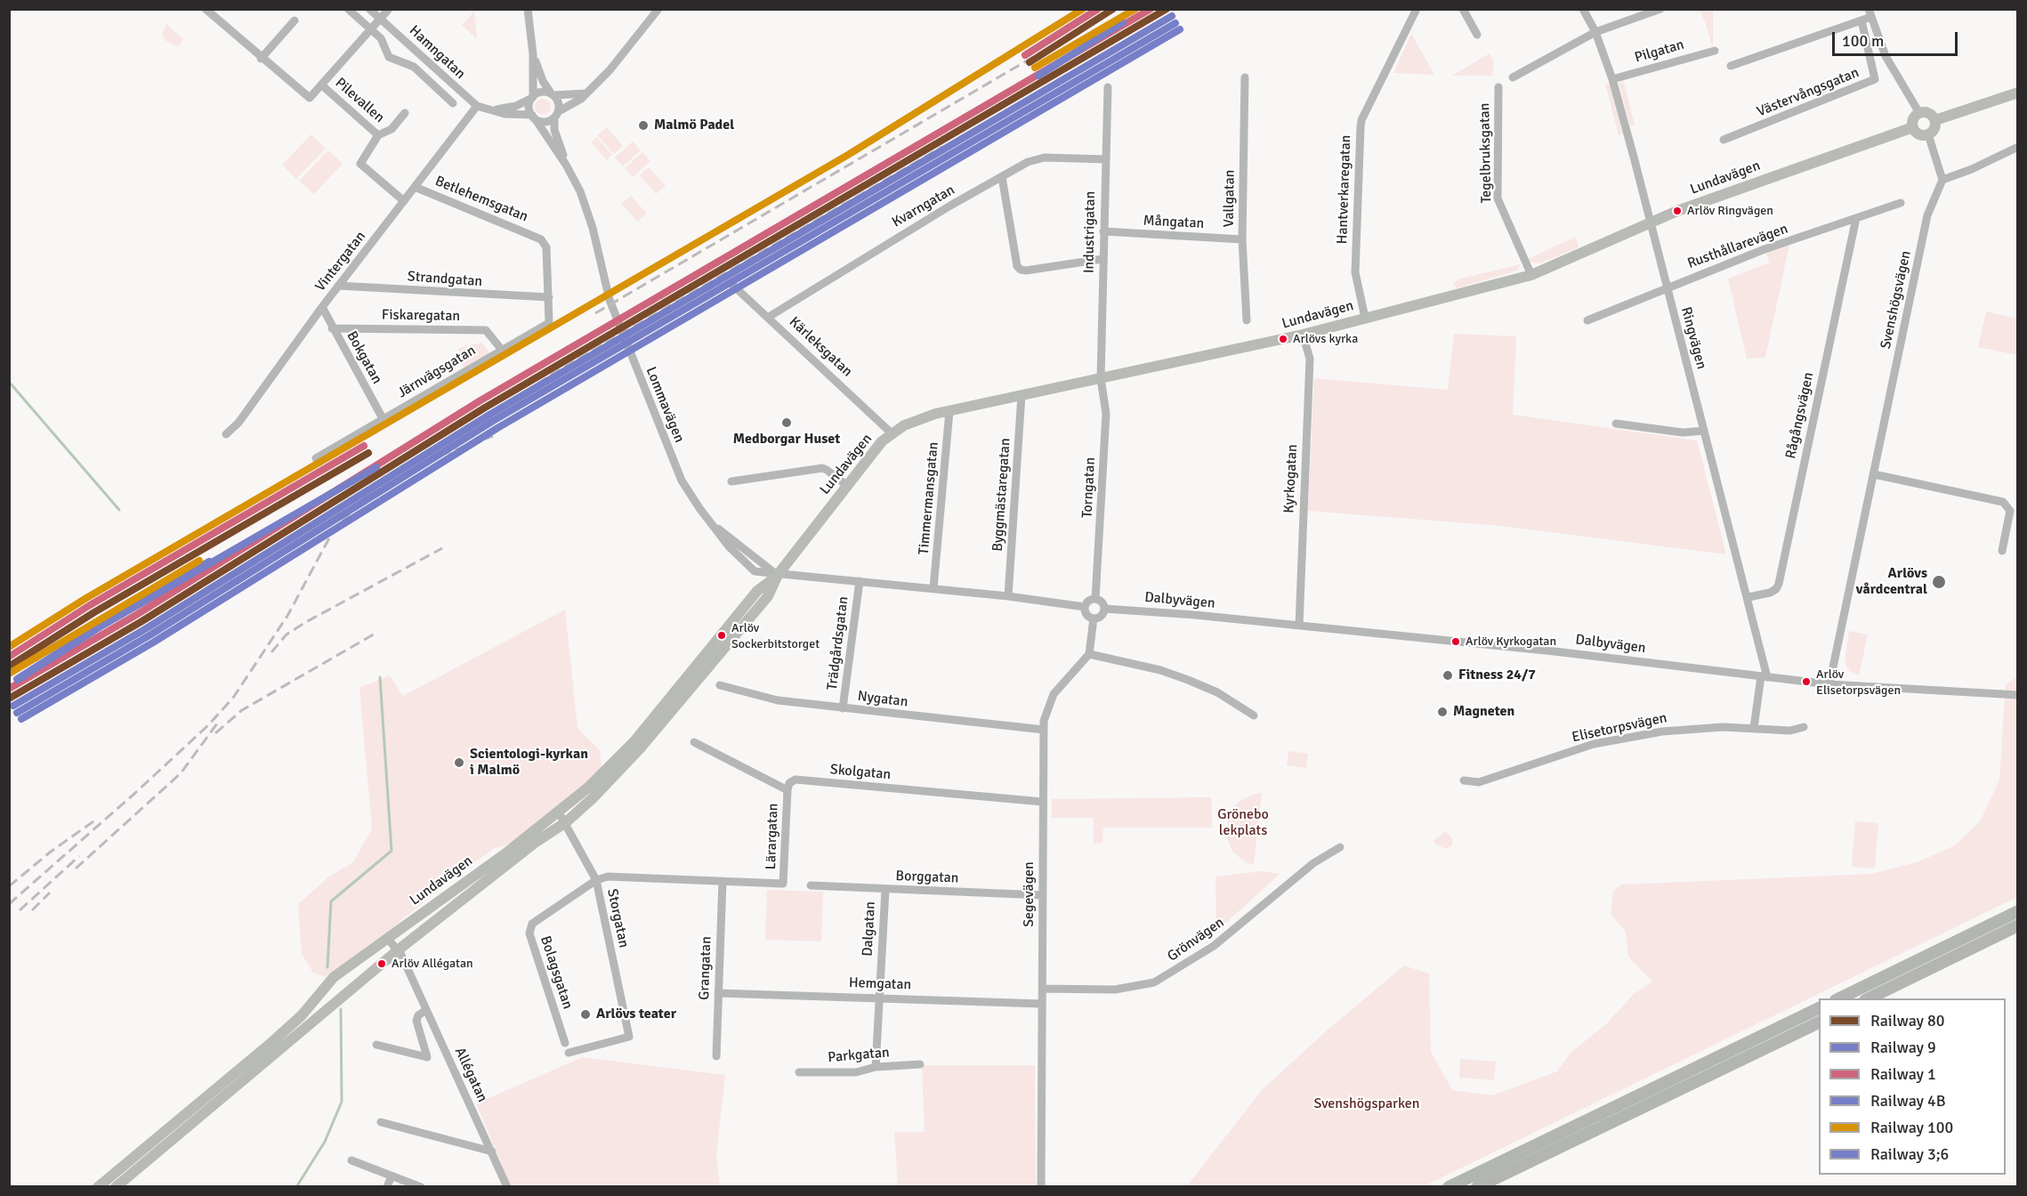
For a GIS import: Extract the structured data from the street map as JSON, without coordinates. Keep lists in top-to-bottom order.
{
  "streets": {
    "main road": ["Lundavägen"],
    "street": [
      "Pilgatan",
      "Hamngatan",
      "Västervångsgatan",
      "Pilevallen",
      "Tegelbruksgatan",
      "Hantverkaregatan",
      "Vallgatan",
      "Betlehemsgatan",
      "Kvarngatan",
      "Mångatan",
      "Industrigatan",
      "Rusthållarevägen",
      "Vintergatan",
      "Strandgatan",
      "Svenshögsvägen",
      "Fiskaregatan",
      "Ringvägen",
      "Kärleksgatan",
      "Bokgatan",
      "Järnvägsgatan",
      "Lommavägen",
      "Rågångsvägen",
      "Kyrkogatan",
      "Torngatan",
      "Byggmästaregatan",
      "Timmermansgatan",
      "Dalbyvägen",
      "Trädgårdsgatan",
      "Nygatan",
      "Elisetorpsvägen",
      "Skolgatan",
      "Lärargatan",
      "Borggatan",
      "Segevägen",
      "Storgatan",
      "Dalgatan",
      "Grönvägen",
      "Grangatan",
      "Bolagsgatan",
      "Hemgatan",
      "Parkgatan",
      "Allégatan"
    ]
  },
  "crossings": [
    ["Pilgatan", "Ringvägen"],
    ["Hamngatan", "Pilevallen"],
    ["Hamngatan", "Vintergatan"],
    ["Hamngatan", "Lommavägen"],
    ["Pilevallen", "Vintergatan"],
    ["Tegelbruksgatan", "Lundavägen"],
    ["Lundavägen", "Hantverkaregatan"],
    ["Lundavägen", "Industrigatan"],
    ["Lundavägen", "Ringvägen"],
    ["Lundavägen", "Kärleksgatan"],
    ["Lundavägen", "Lommavägen"],
    ["Lundavägen", "Kyrkogatan"],
    ["Lundavägen", "Torngatan"],
    ["Lundavägen", "Byggmästaregatan"],
    ["Lundavägen", "Timmermansgatan"],
    ["Lundavägen", "Storgatan"],
    ["Lundavägen", "Allégatan"],
    ["Vallgatan", "Mångatan"],
    ["Betlehemsgatan", "Vintergatan"],
    ["Betlehemsgatan", "Strandgatan"],
    ["Betlehemsgatan", "Järnvägsgatan"],
    ["Kvarngatan", "Industrigatan"],
    ["Kvarngatan", "Kärleksgatan"],
    ["Mångatan", "Industrigatan"],
    ["Industrigatan", "Torngatan"],
    ["Rusthållarevägen", "Ringvägen"],
    ["Rusthållarevägen", "Rågångsvägen"],
    ["Vintergatan", "Strandgatan"],
    ["Vintergatan", "Bokgatan"],
    ["Strandgatan", "Järnvägsgatan"],
    ["Svenshögsvägen", "Dalbyvägen"],
    ["Fiskaregatan", "Bokgatan"],
    ["Fiskaregatan", "Järnvägsgatan"],
    ["Ringvägen", "Rågångsvägen"],
    ["Ringvägen", "Dalbyvägen"],
    ["Bokgatan", "Järnvägsgatan"],
    ["Kyrkogatan", "Dalbyvägen"],
    ["Torngatan", "Dalbyvägen"],
    ["Trädgårdsgatan", "Nygatan"],
    ["Nygatan", "Segevägen"],
    ["Skolgatan", "Lärargatan"],
    ["Skolgatan", "Segevägen"],
    ["Lärargatan", "Grangatan"],
    ["Borggatan", "Segevägen"],
    ["Borggatan", "Dalgatan"],
    ["Segevägen", "Grönvägen"],
    ["Segevägen", "Hemgatan"],
    ["Storgatan", "Bolagsgatan"],
    ["Dalgatan", "Hemgatan"],
    ["Dalgatan", "Parkgatan"],
    ["Grangatan", "Hemgatan"]
  ],
  "parks": ["Grönebo lekplats", "Svenshögsparken"],
  "places": [
    "Malmö Padel",
    "Arlöv Ringvägen",
    "Arlövs kyrka",
    "Medborgar Huset",
    "Arlövs vårdcentral",
    "Arlöv Sockerbitstorget",
    "Arlöv Kyrkogatan",
    "Fitness 24/7",
    "Arlöv Elisetorpsvägen",
    "Magneten",
    "Scientologi-kyrkan i Malmö",
    "Arlöv Allégatan",
    "Arlövs teater"
  ],
  "lines": [
    "rail line 80",
    "rail line 1",
    "rail line 100",
    "rail line 9",
    "rail line 4B",
    "rail line 3;6"
  ],
  "legend": [
    "Railway 80",
    "Railway 9",
    "Railway 1",
    "Railway 4B",
    "Railway 100",
    "Railway 3;6"
  ],
  "scale_bar": "100 m"
}
